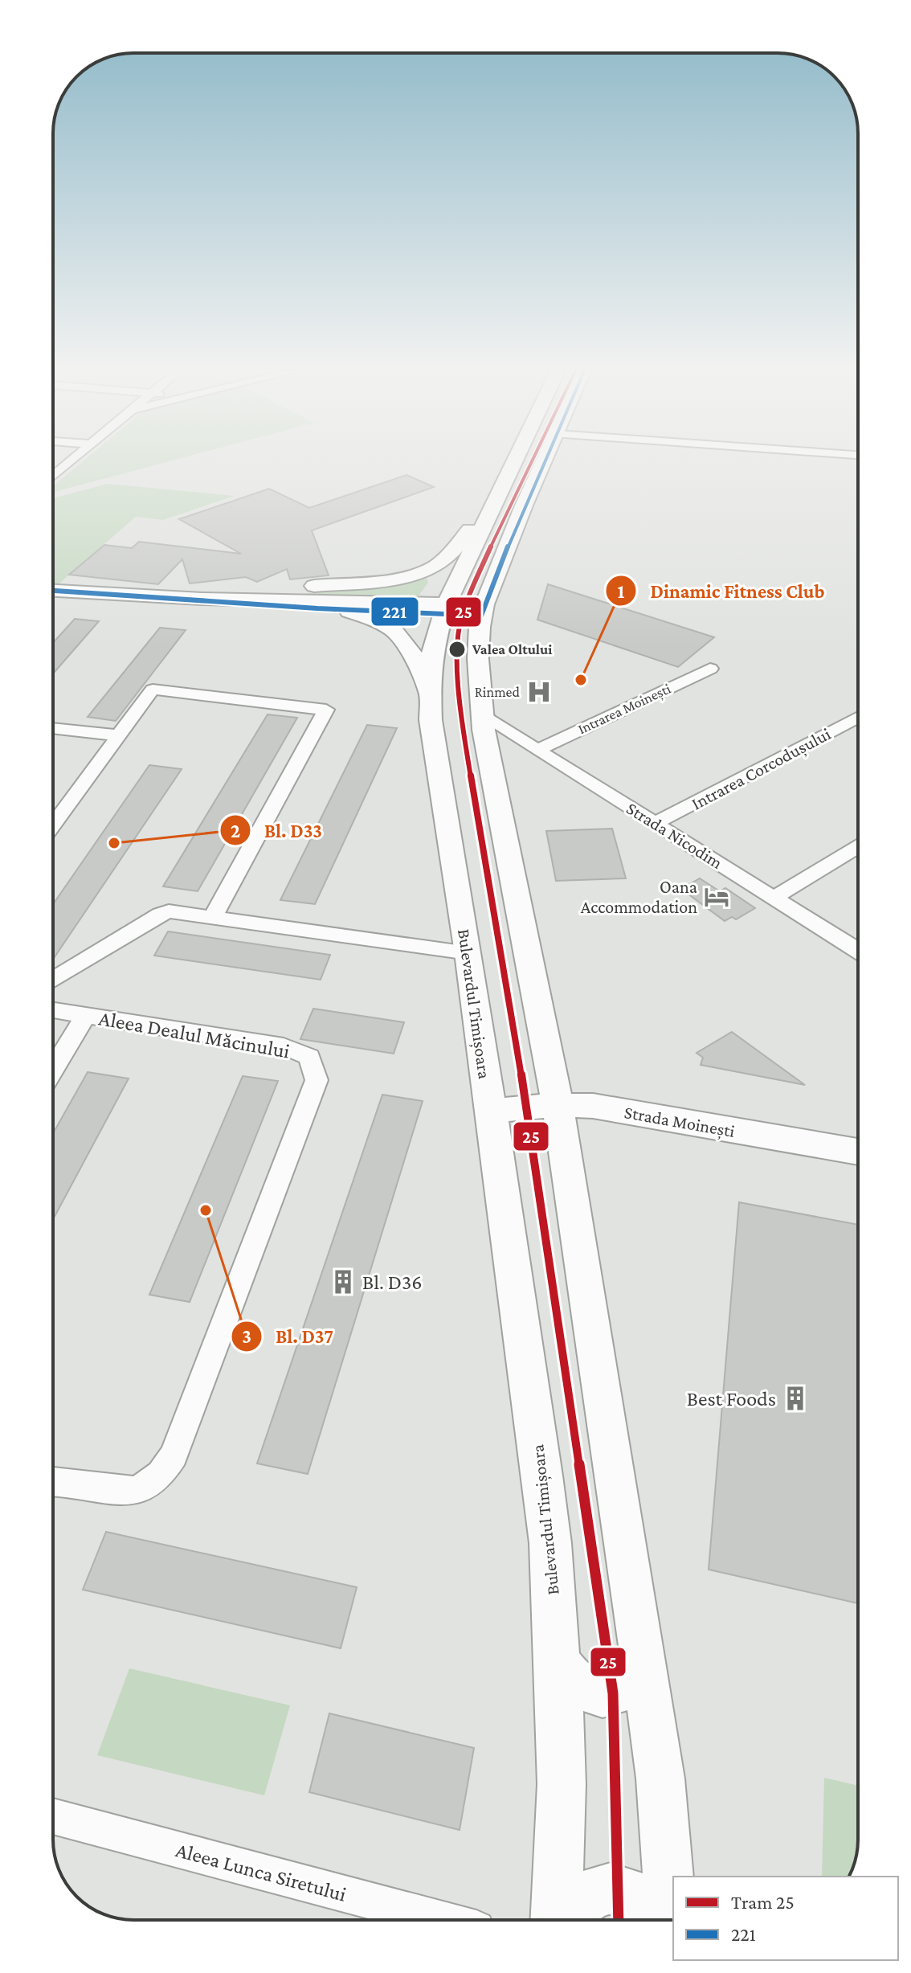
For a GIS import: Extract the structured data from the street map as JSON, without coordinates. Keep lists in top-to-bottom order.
{
  "streets": {
    "main road": ["Bulevardul Timișoara", "Strada Moinești"],
    "street": [
      "Intrarea Moinești",
      "Intrarea Corcodușului",
      "Strada Nicodim",
      "Aleea Dealul Măcinului",
      "Aleea Lunca Siretului"
    ]
  },
  "crossings": [
    ["Intrarea Moinești", "Strada Nicodim"],
    ["Intrarea Corcodușului", "Strada Nicodim"],
    ["Bulevardul Timișoara", "Strada Moinești"]
  ],
  "places": {
    "other": [
      "Valea Oltului",
      "Dinamic Fitness Club",
      "Bl. D33",
      "Bl. D37"
    ],
    "hospital": ["Rinmed"],
    "hotel": ["Oana Accommodation"],
    "building": ["Bl. D36", "Best Foods"]
  },
  "lines": ["tram line 25", "transit line 221"],
  "legend": ["Tram 25", "221"]
}
